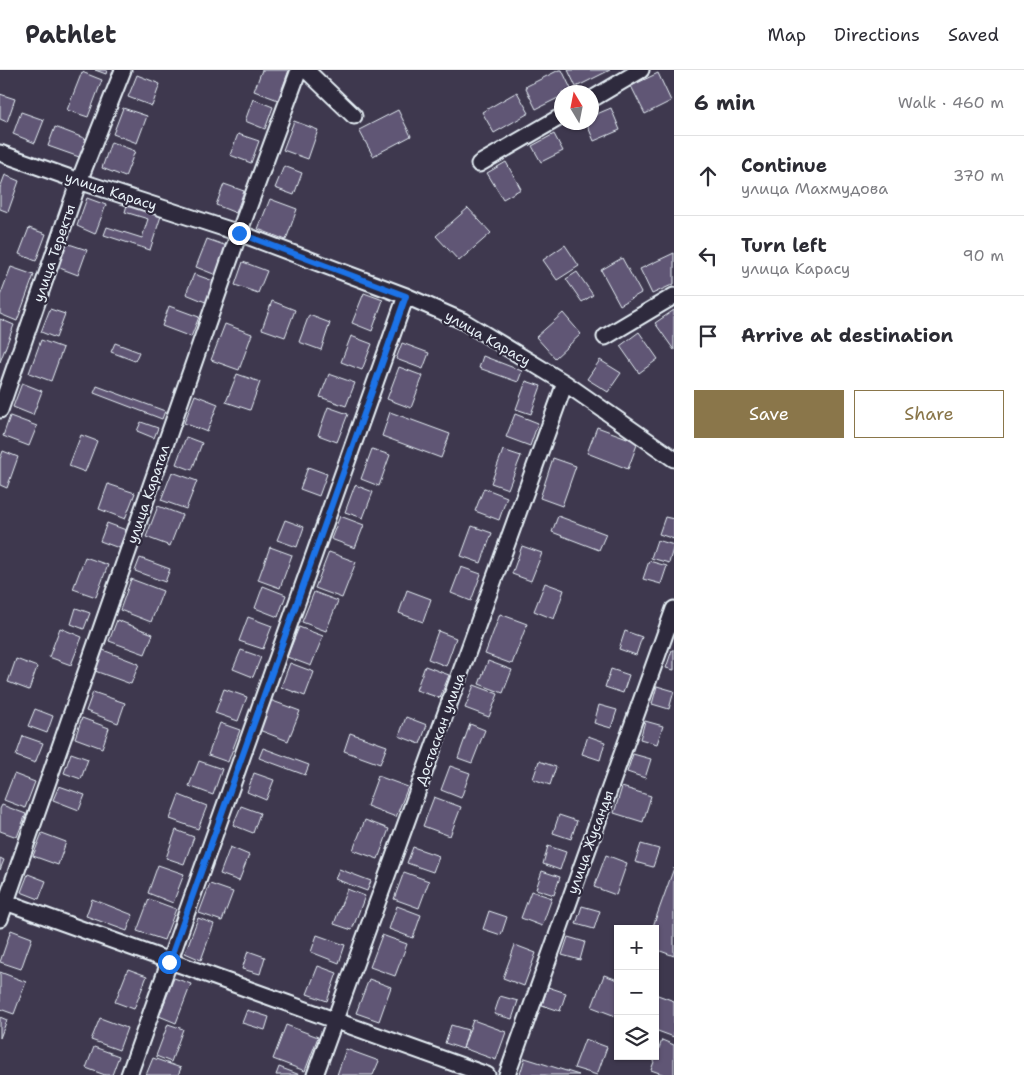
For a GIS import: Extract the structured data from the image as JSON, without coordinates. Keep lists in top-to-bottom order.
{
  "streets": {
    "street": [
      "улица Карасу",
      "улица Теректы",
      "улица Каратал",
      "Достаскан улица",
      "улица Жусанды"
    ]
  },
  "crossings": [
    ["улица Карасу", "улица Теректы"],
    ["улица Карасу", "улица Каратал"],
    ["улица Карасу", "Достаскан улица"]
  ],
  "north": "top",
  "page": {
    "header": "Pathlet",
    "nav": ["Map", "Directions", "Saved"],
    "heading": ["6 min", "Walk · 460 m"],
    "list": [
      ["Continue", "улица Махмудова", "370 m"],
      ["Turn left", "улица Карасу", "90 m"],
      "Arrive at destination"
    ],
    "buttons": ["Save", "Share"],
    "map_buttons": ["+", "−"]
  }
}
